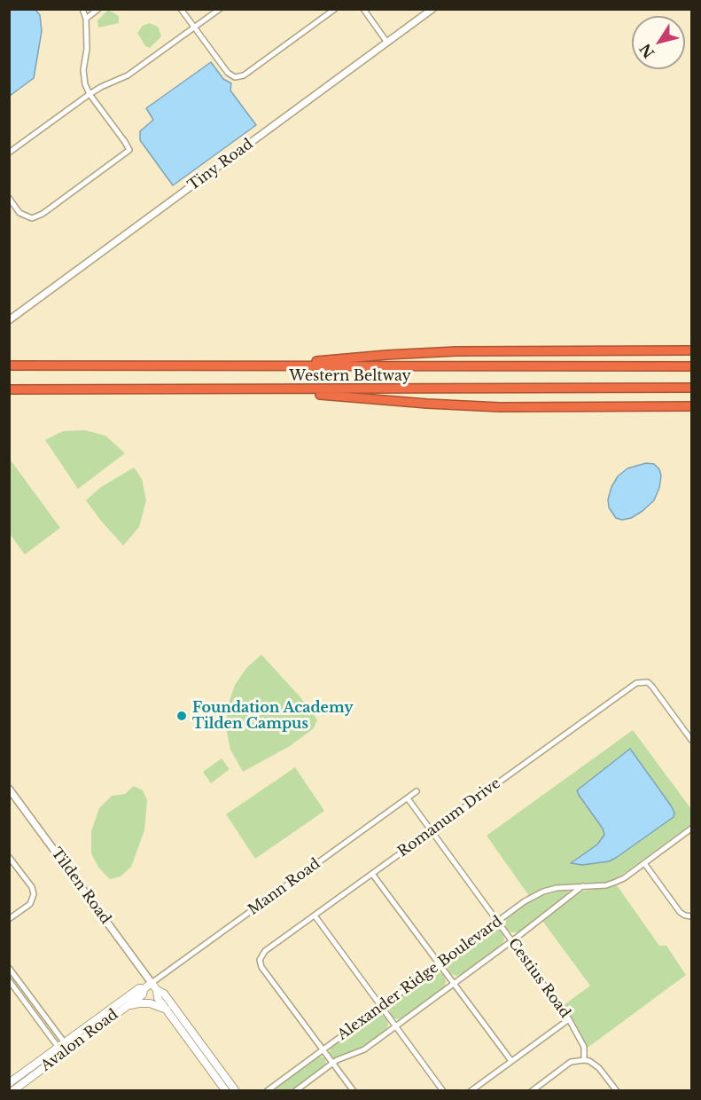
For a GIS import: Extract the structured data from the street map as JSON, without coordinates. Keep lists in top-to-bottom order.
{
  "streets": {
    "highway": ["Western Beltway"],
    "main road": ["Avalon Road"],
    "street": [
      "Tiny Road",
      "Romanum Drive",
      "Tilden Road",
      "Mann Road",
      "Alexander Ridge Boulevard",
      "Cestius Road"
    ]
  },
  "crossings": [
    ["Romanum Drive", "Alexander Ridge Boulevard"],
    ["Romanum Drive", "Cestius Road"],
    ["Tilden Road", "Mann Road"],
    ["Tilden Road", "Avalon Road"],
    ["Mann Road", "Cestius Road"],
    ["Mann Road", "Avalon Road"],
    ["Alexander Ridge Boulevard", "Cestius Road"]
  ],
  "places": ["Foundation Academy Tilden Campus"],
  "north": "bottom left"
}
